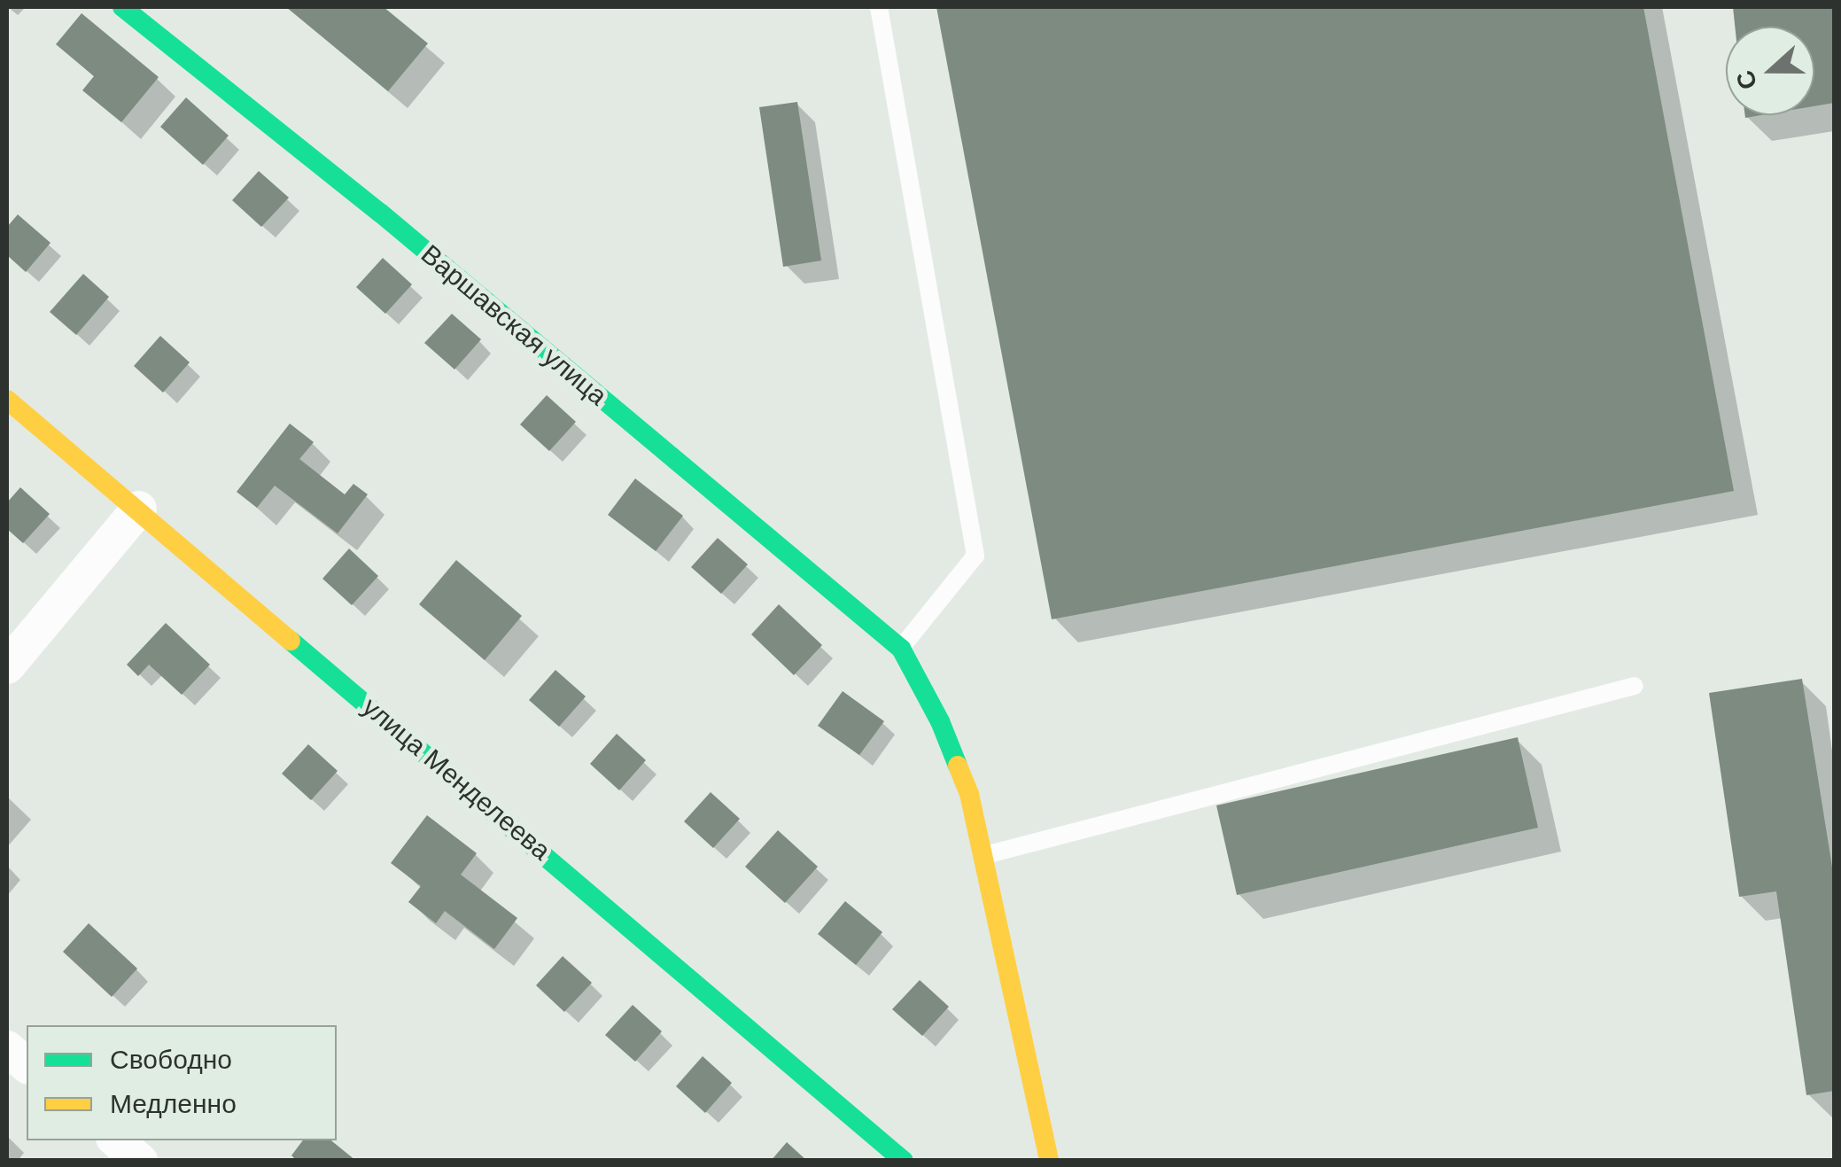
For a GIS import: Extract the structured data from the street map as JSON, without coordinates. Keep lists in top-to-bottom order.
{
  "streets": {
    "main road": ["Варшавская улица", "улица Менделеева"]
  },
  "legend": ["Свободно", "Медленно"],
  "north": "left"
}
